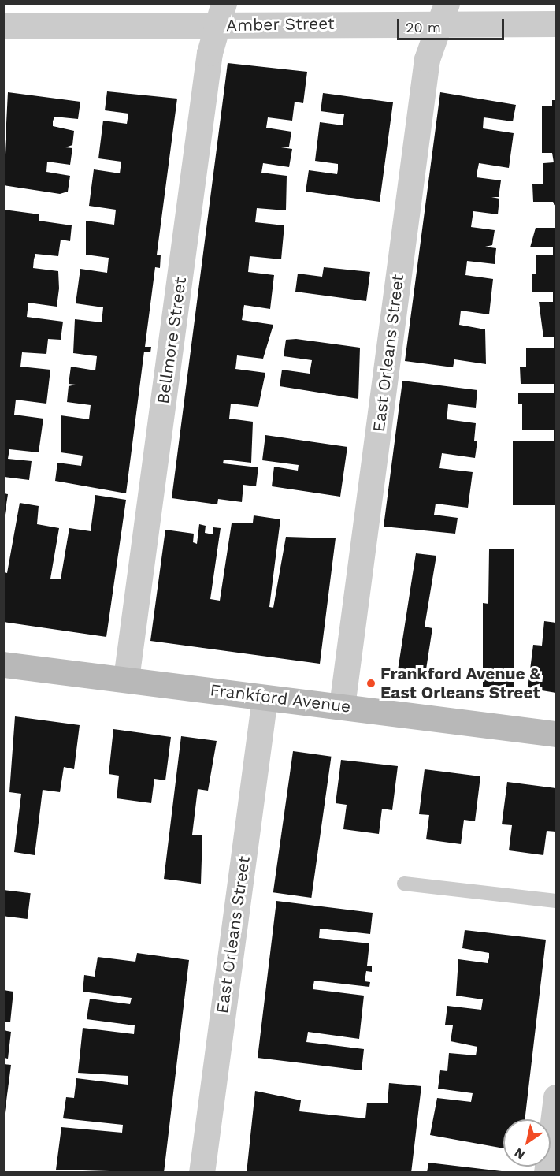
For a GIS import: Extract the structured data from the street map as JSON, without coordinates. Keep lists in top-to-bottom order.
{
  "streets": {
    "main road": ["Frankford Avenue"],
    "street": ["Amber Street", "Bellmore Street", "East Orleans Street"]
  },
  "crossings": [
    ["Amber Street", "Bellmore Street"],
    ["Amber Street", "East Orleans Street"],
    ["Bellmore Street", "Frankford Avenue"],
    ["East Orleans Street", "Frankford Avenue"]
  ],
  "places": ["Frankford Avenue & East Orleans Street"],
  "scale_bar": "20 m",
  "north": "bottom left"
}
